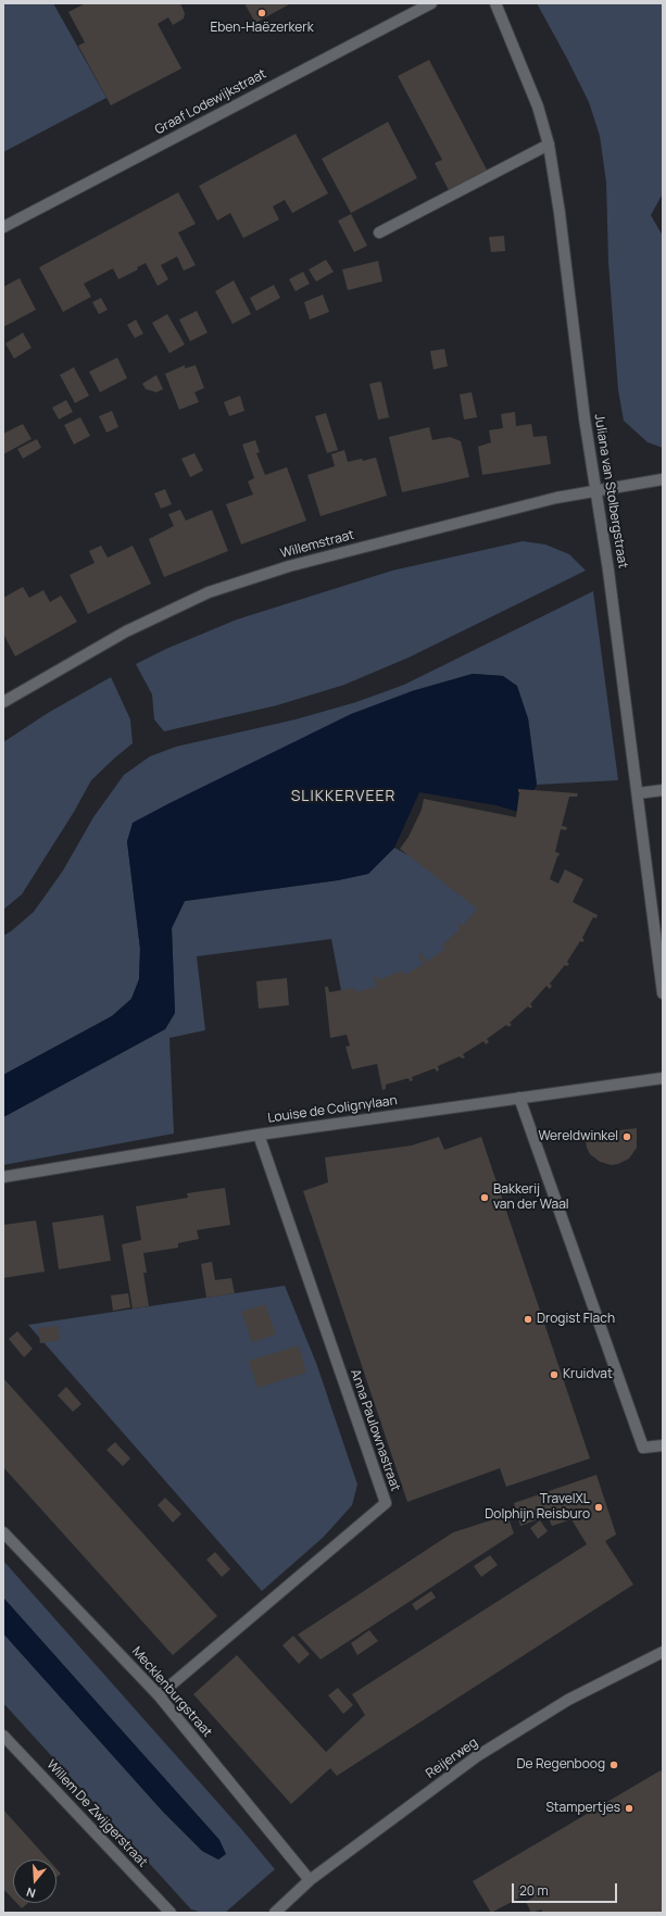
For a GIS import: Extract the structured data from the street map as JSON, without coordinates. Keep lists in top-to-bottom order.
{
  "streets": {
    "street": [
      "Graaf Lodewijkstraat",
      "Juliana van Stolbergstraat",
      "Willemstraat",
      "Louise de Colignylaan",
      "Anna Paulownastraat",
      "Mecklenburgstraat",
      "Reijerweg",
      "Willem De Zwijgerstraat"
    ]
  },
  "crossings": [
    ["Juliana van Stolbergstraat", "Willemstraat"],
    ["Louise de Colignylaan", "Anna Paulownastraat"],
    ["Anna Paulownastraat", "Mecklenburgstraat"],
    ["Mecklenburgstraat", "Reijerweg"]
  ],
  "districts": ["SLIKKERVEER"],
  "places": [
    "Eben-Haëzerkerk",
    "Wereldwinkel",
    "Bakkerij van der Waal",
    "Drogist Flach",
    "Kruidvat",
    "TravelXL Dolphijn Reisburo",
    "De Regenboog",
    "Stampertjes"
  ],
  "scale_bar": "20 m",
  "north": "bottom"
}
